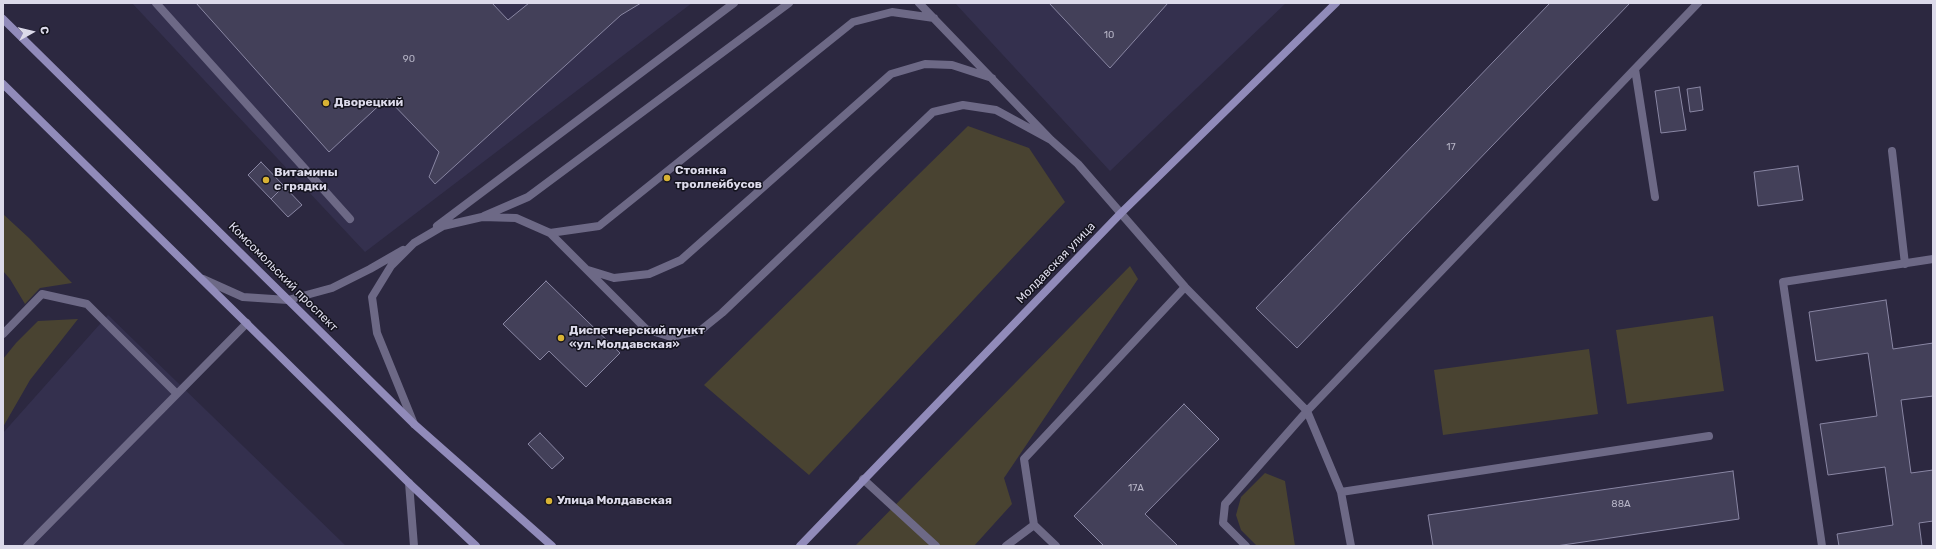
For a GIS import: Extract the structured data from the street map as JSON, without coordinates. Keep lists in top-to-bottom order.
{
  "streets": {
    "main road": ["Молдавская улица", "Комсомольский проспект"]
  },
  "places": [
    "Дворецкий",
    "Стоянка троллейбусов",
    "Витамины с грядки",
    "Диспетчерский пункт «ул. Молдавская»",
    "Улица Молдавская"
  ],
  "house_numbers": [
    "10",
    "90",
    "17",
    "17А",
    "88А"
  ],
  "north": "right"
}
